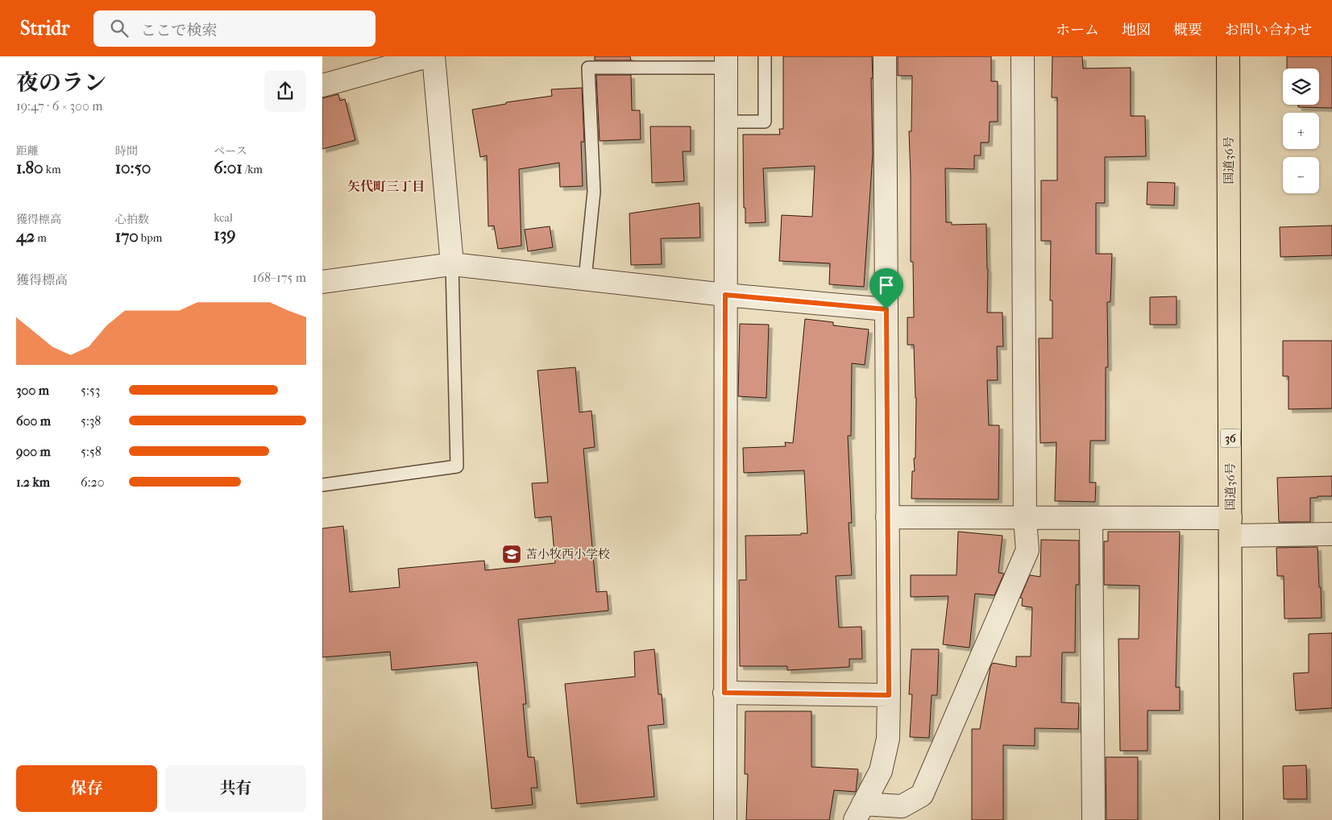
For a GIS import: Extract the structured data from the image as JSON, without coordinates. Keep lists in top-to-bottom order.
{
  "streets": {
    "highway": ["国道36号", "36"]
  },
  "districts": ["矢代町三丁目"],
  "places": {
    "school or university": ["苫小牧西小学校"]
  },
  "page": {
    "header": "Stridr",
    "search": "ここで検索",
    "nav": [
      "ホーム",
      "地図",
      "概要",
      "お問い合わせ"
    ],
    "heading": ["夜のラン", "19:47 · 6 × 300 m"],
    "map_buttons": ["+", "−"],
    "stats": [
      ["距離", "1.80 km"],
      ["時間", "10:50"],
      ["ペース", "6:01 /km"],
      ["獲得標高", "42 m"],
      ["心拍数", "170 bpm"],
      ["kcal", "139"]
    ],
    "chart": ["獲得標高", "168–175 m"],
    "list": [
      {
        "name": "300 m",
        "note": "5:53"
      },
      {
        "name": "600 m",
        "note": "5:38"
      },
      {
        "name": "900 m",
        "note": "5:58"
      },
      {
        "name": "1.2 km",
        "note": "6:20"
      }
    ],
    "buttons": ["保存", "共有"]
  }
}
